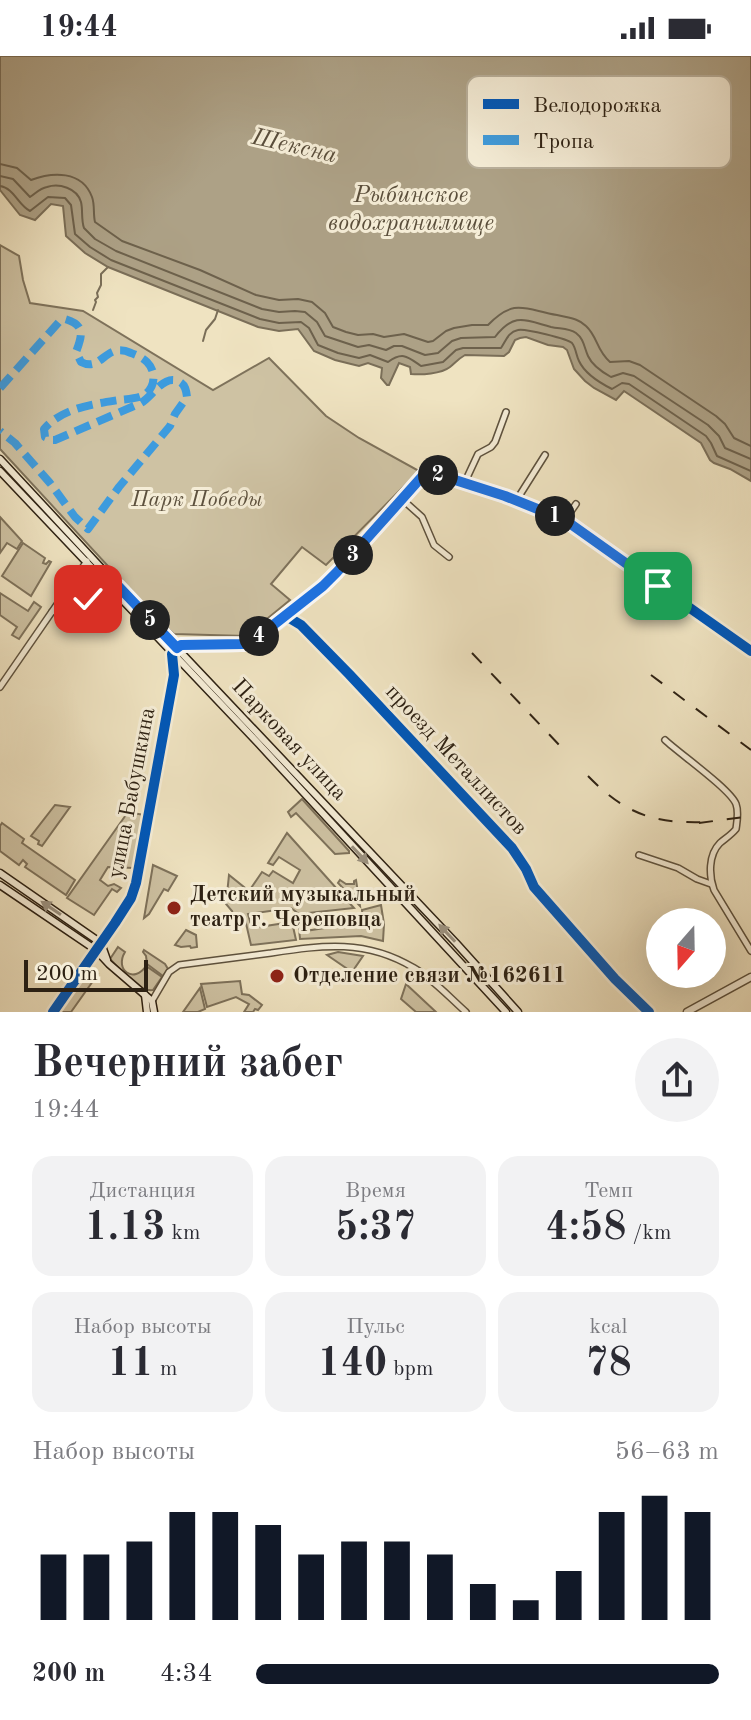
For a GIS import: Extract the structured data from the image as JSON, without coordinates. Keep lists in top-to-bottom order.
{
  "streets": {
    "main road": ["Парковая улица", "улица Бабушкина"],
    "street": ["проезд Металлистов"]
  },
  "crossings": [
    ["Парковая улица", "улица Бабушкина"]
  ],
  "water": ["Шексна", "Рыбинское водохранилище"],
  "parks": ["Парк Победы"],
  "places": ["Детский музыкальный театр г. Череповца", "Отделение связи №162611"],
  "legend": ["Велодорожка", "Тропа"],
  "scale_bar": "200 m",
  "north": "bottom",
  "page": {
    "status": "19:44",
    "pins": [
      "2",
      "1",
      "3",
      "5",
      "4"
    ],
    "scale": "200 m",
    "heading": ["Вечерний забег", "19:44"],
    "stats": [
      ["Дистанция", "1.13 km"],
      ["Время", "5:37"],
      ["Темп", "4:58 /km"],
      ["Набор высоты", "11 m"],
      ["Пульс", "140 bpm"],
      ["kcal", "78"]
    ],
    "chart": ["Набор высоты", "56–63 m"],
    "list": [
      {
        "name": "200 m",
        "note": "4:34"
      }
    ]
  }
}
